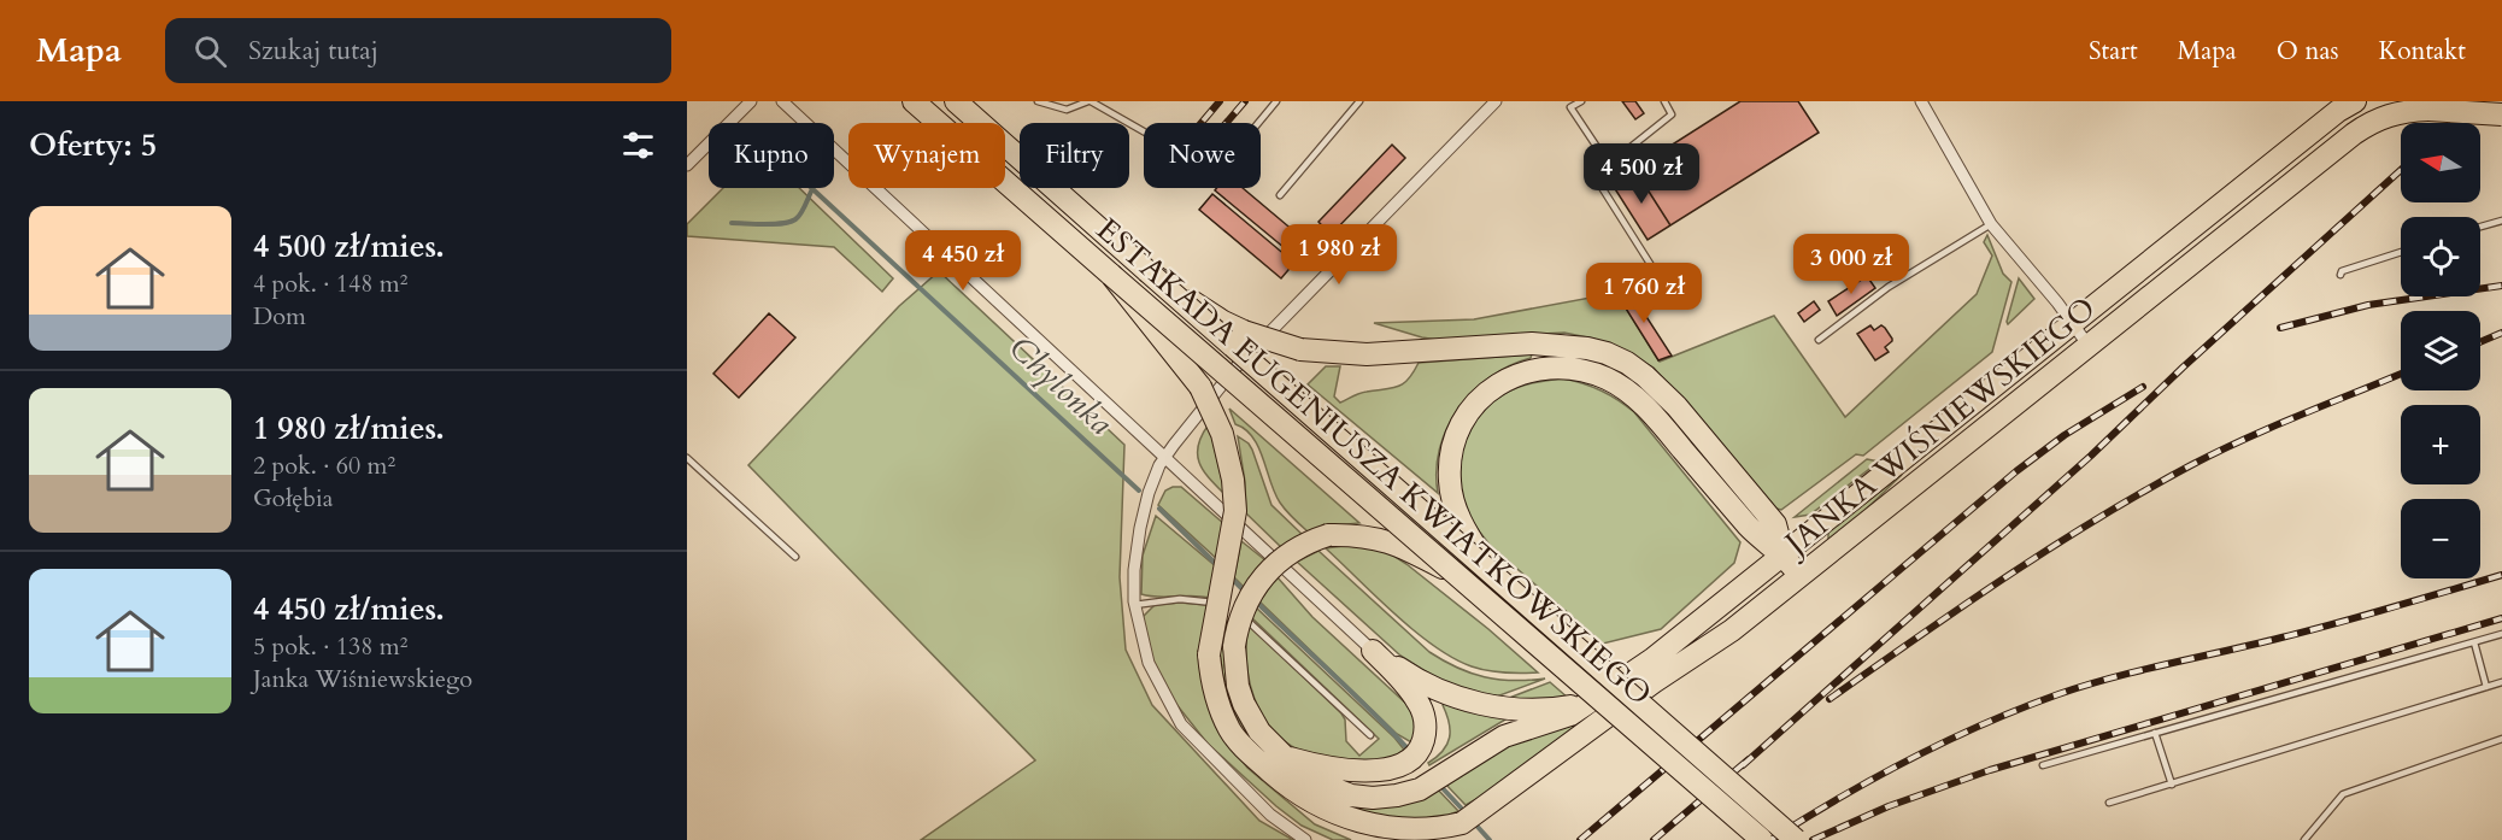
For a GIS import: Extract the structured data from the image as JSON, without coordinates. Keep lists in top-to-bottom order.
{
  "streets": {
    "highway": ["JANKA WIŚNIEWSKIEGO", "ESTAKADA EUGENIUSZA KWIATKOWSKIEGO"]
  },
  "crossings": [
    ["JANKA WIŚNIEWSKIEGO", "ESTAKADA EUGENIUSZA KWIATKOWSKIEGO"]
  ],
  "water": ["Chylonka"],
  "north": "left",
  "page": {
    "header": "Mapa",
    "search": "Szukaj tutaj",
    "nav": [
      "Start",
      "Mapa",
      "O nas",
      "Kontakt"
    ],
    "heading": "Oferty: 5",
    "map_buttons": ["+", "−"],
    "chip": [
      "Kupno",
      "Wynajem",
      "Filtry",
      "Nowe"
    ],
    "price": [
      "4 500 zł",
      "1 980 zł",
      "4 450 zł",
      "3 000 zł",
      "1 760 zł"
    ],
    "list": [
      {
        "name": "4 500 zł/mies.",
        "note": "4 pok. · 148 m² · Dom"
      },
      {
        "name": "1 980 zł/mies.",
        "note": "2 pok. · 60 m² · Gołębia"
      },
      {
        "name": "4 450 zł/mies.",
        "note": "5 pok. · 138 m² · Janka Wiśniewskiego"
      }
    ]
  }
}
